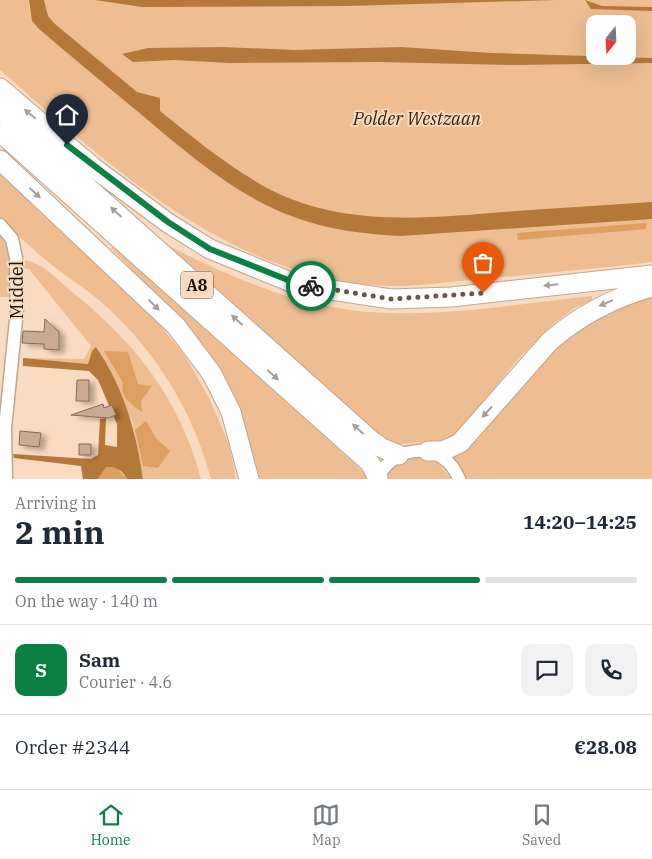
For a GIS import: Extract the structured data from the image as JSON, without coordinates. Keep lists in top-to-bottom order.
{
  "streets": {
    "highway": ["A8"],
    "street": ["Middel"]
  },
  "parks": ["Polder Westzaan"],
  "north": "bottom",
  "page": {
    "heading": ["2 min", "Arriving in", "14:20–14:25"],
    "panel": [
      "Sam",
      "Courier · 4.6",
      "Order #2344",
      "€28.08"
    ],
    "bar": "On the way · 140 m",
    "round": "S",
    "tabs": ["Home", "Map", "Saved"]
  }
}
